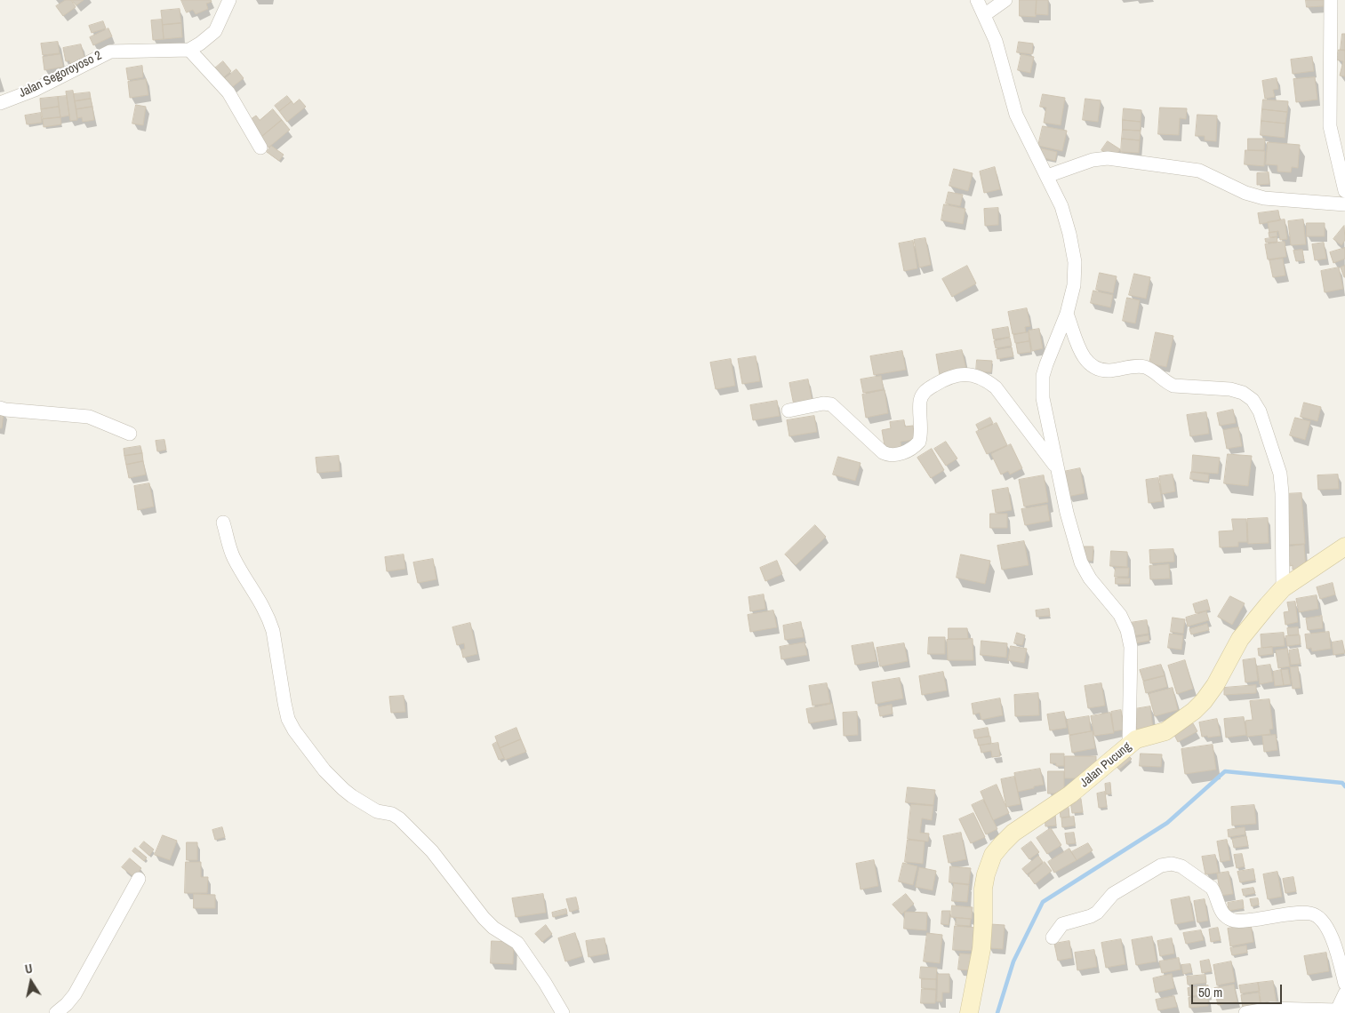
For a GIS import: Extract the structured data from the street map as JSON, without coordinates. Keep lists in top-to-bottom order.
{
  "streets": {
    "main road": ["Jalan Pucung"],
    "street": ["Jalan Segoroyoso 2"]
  },
  "scale_bar": "50 m",
  "north": "top"
}
